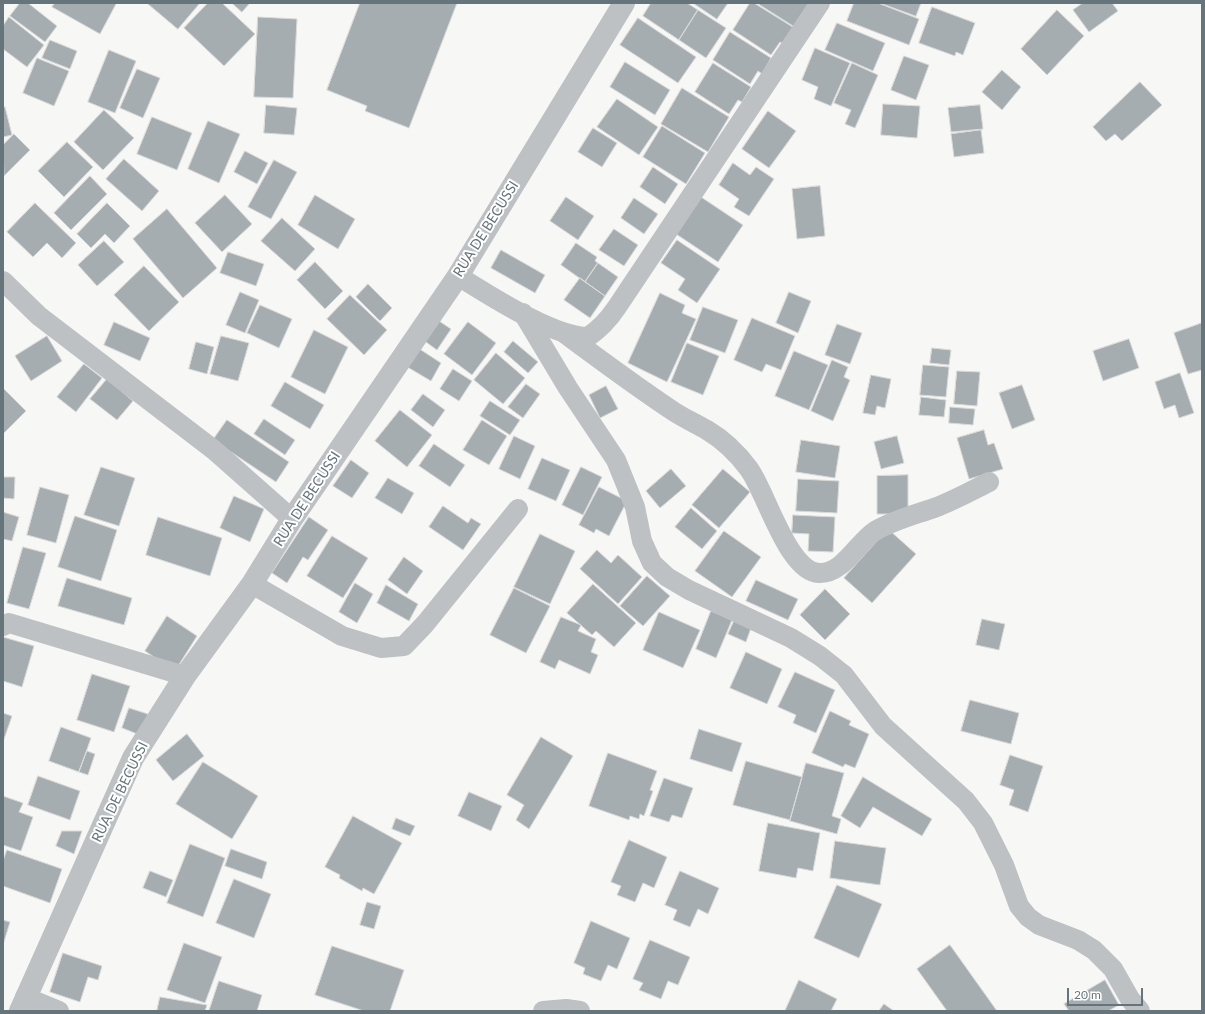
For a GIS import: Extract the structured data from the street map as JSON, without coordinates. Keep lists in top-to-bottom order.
{
  "streets": {
    "street": ["RUA DE BECUSSI"]
  },
  "scale_bar": "20 m"
}
